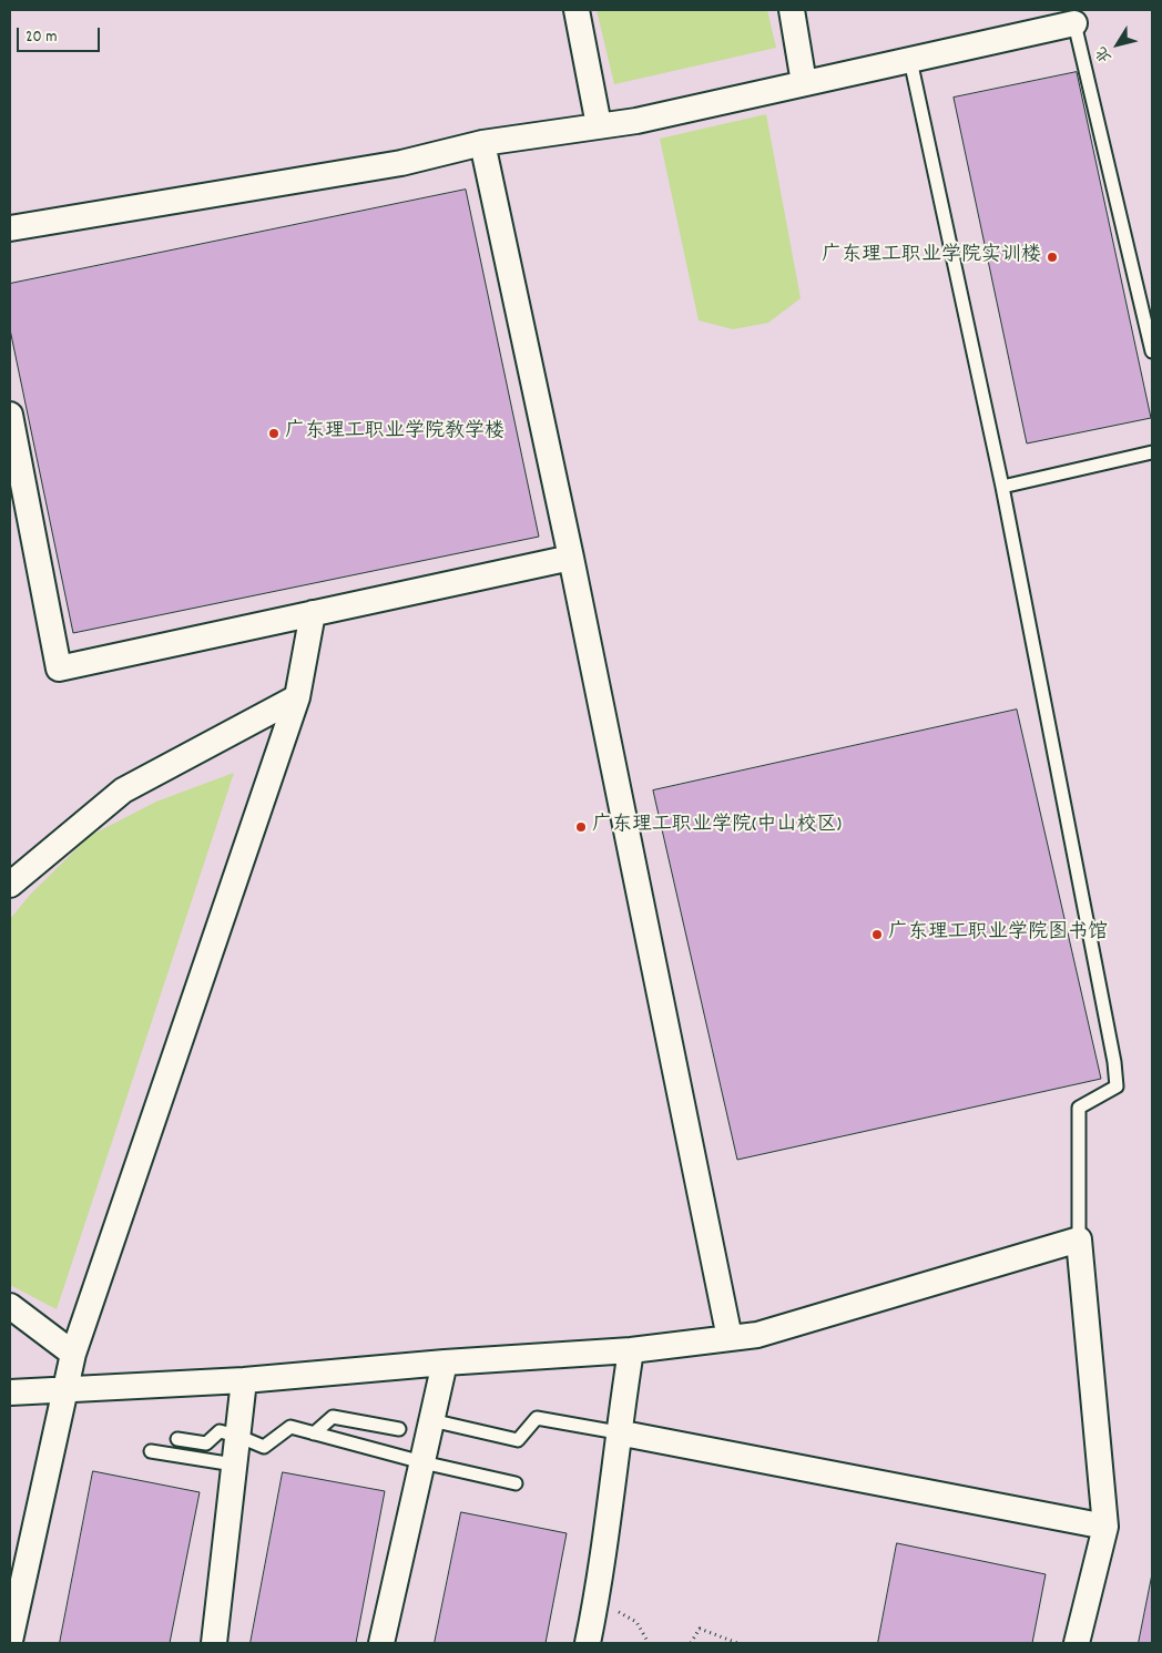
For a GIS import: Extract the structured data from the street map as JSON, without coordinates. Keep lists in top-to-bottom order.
{
  "places": [
    "广东理工职业学院实训楼",
    "广东理工职业学院教学楼",
    "广东理工职业学院(中山校区)",
    "广东理工职业学院图书馆"
  ],
  "scale_bar": "20 m",
  "north": "bottom left"
}
